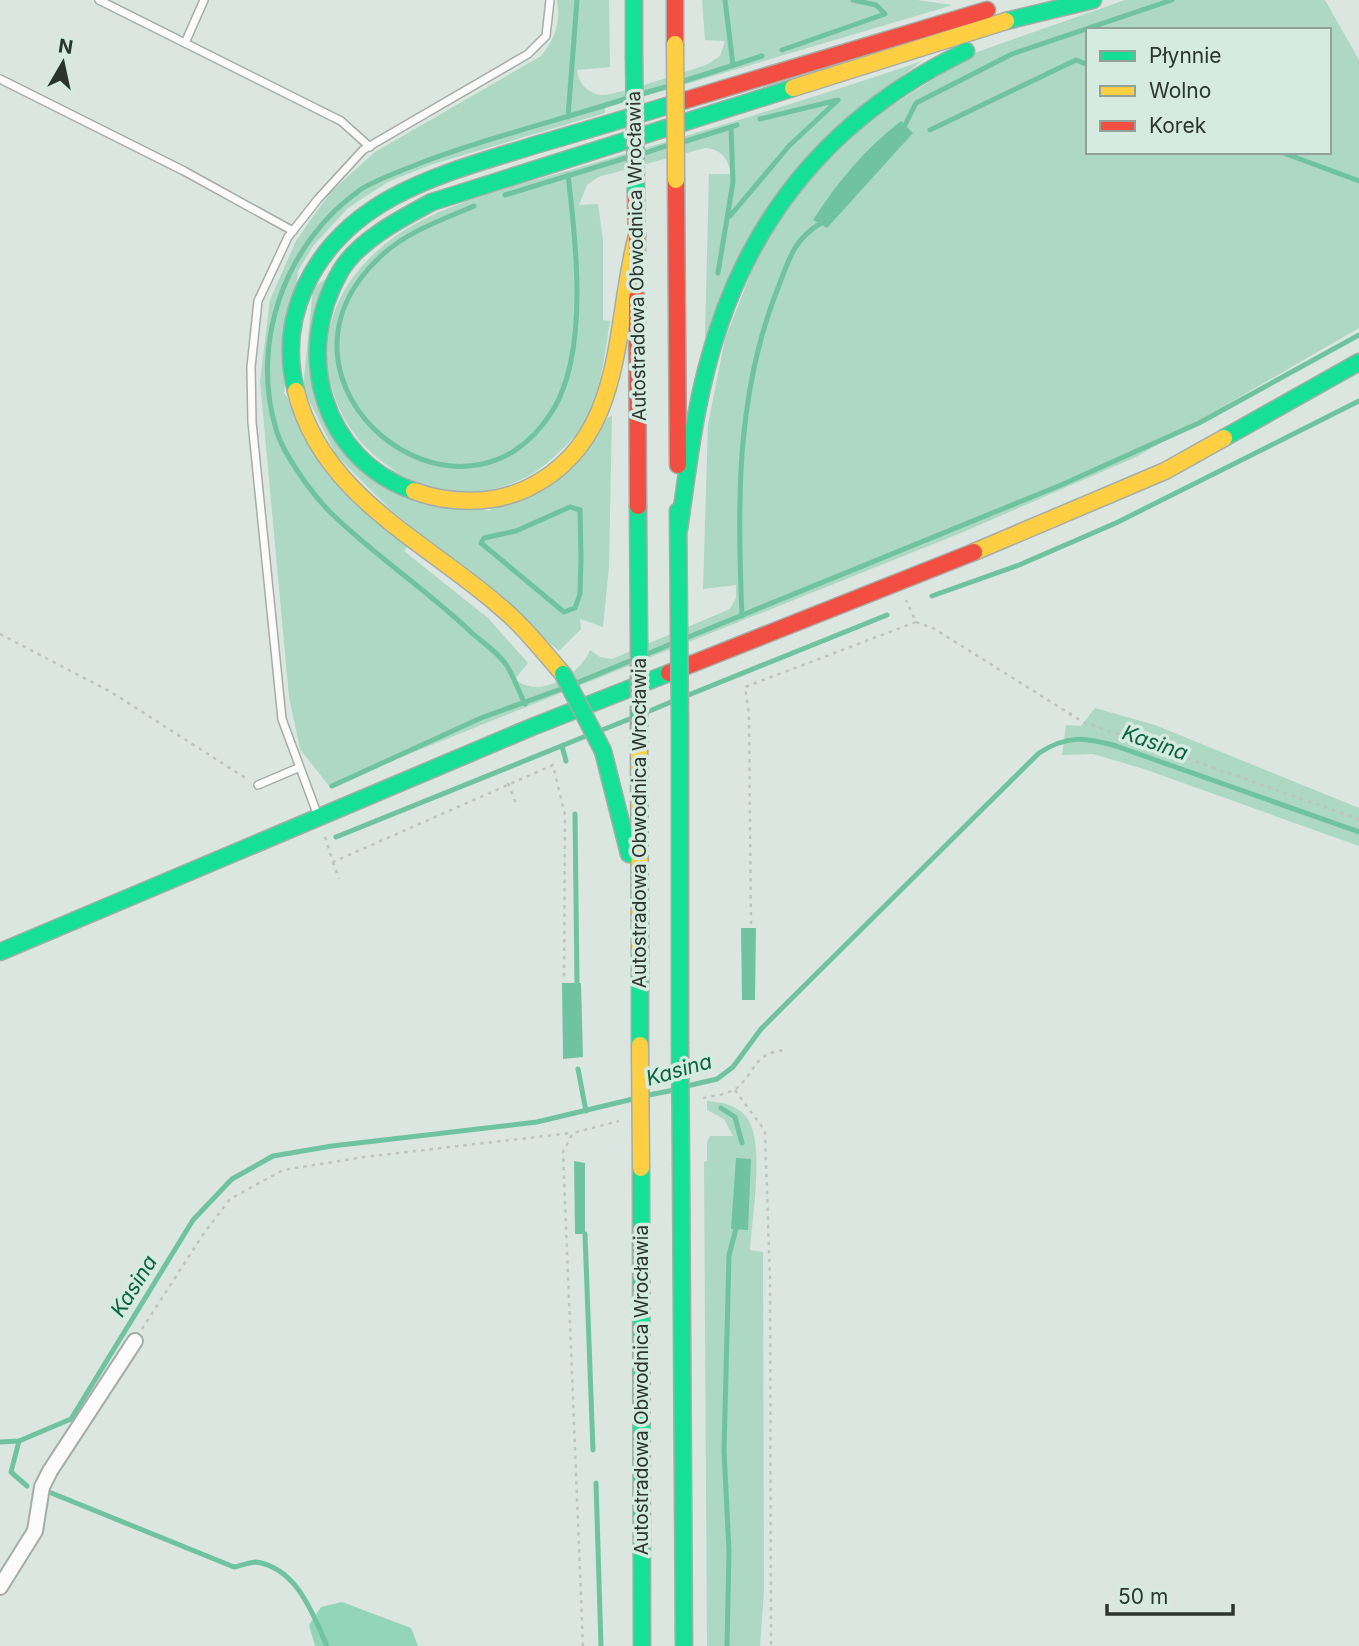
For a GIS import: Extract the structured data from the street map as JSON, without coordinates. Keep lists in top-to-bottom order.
{
  "streets": {
    "main road": ["Autostradowa Obwodnica Wrocławia"]
  },
  "water": ["Kasina"],
  "legend": ["Płynnie", "Wolno", "Korek"],
  "scale_bar": "50 m",
  "north": "top"
}
